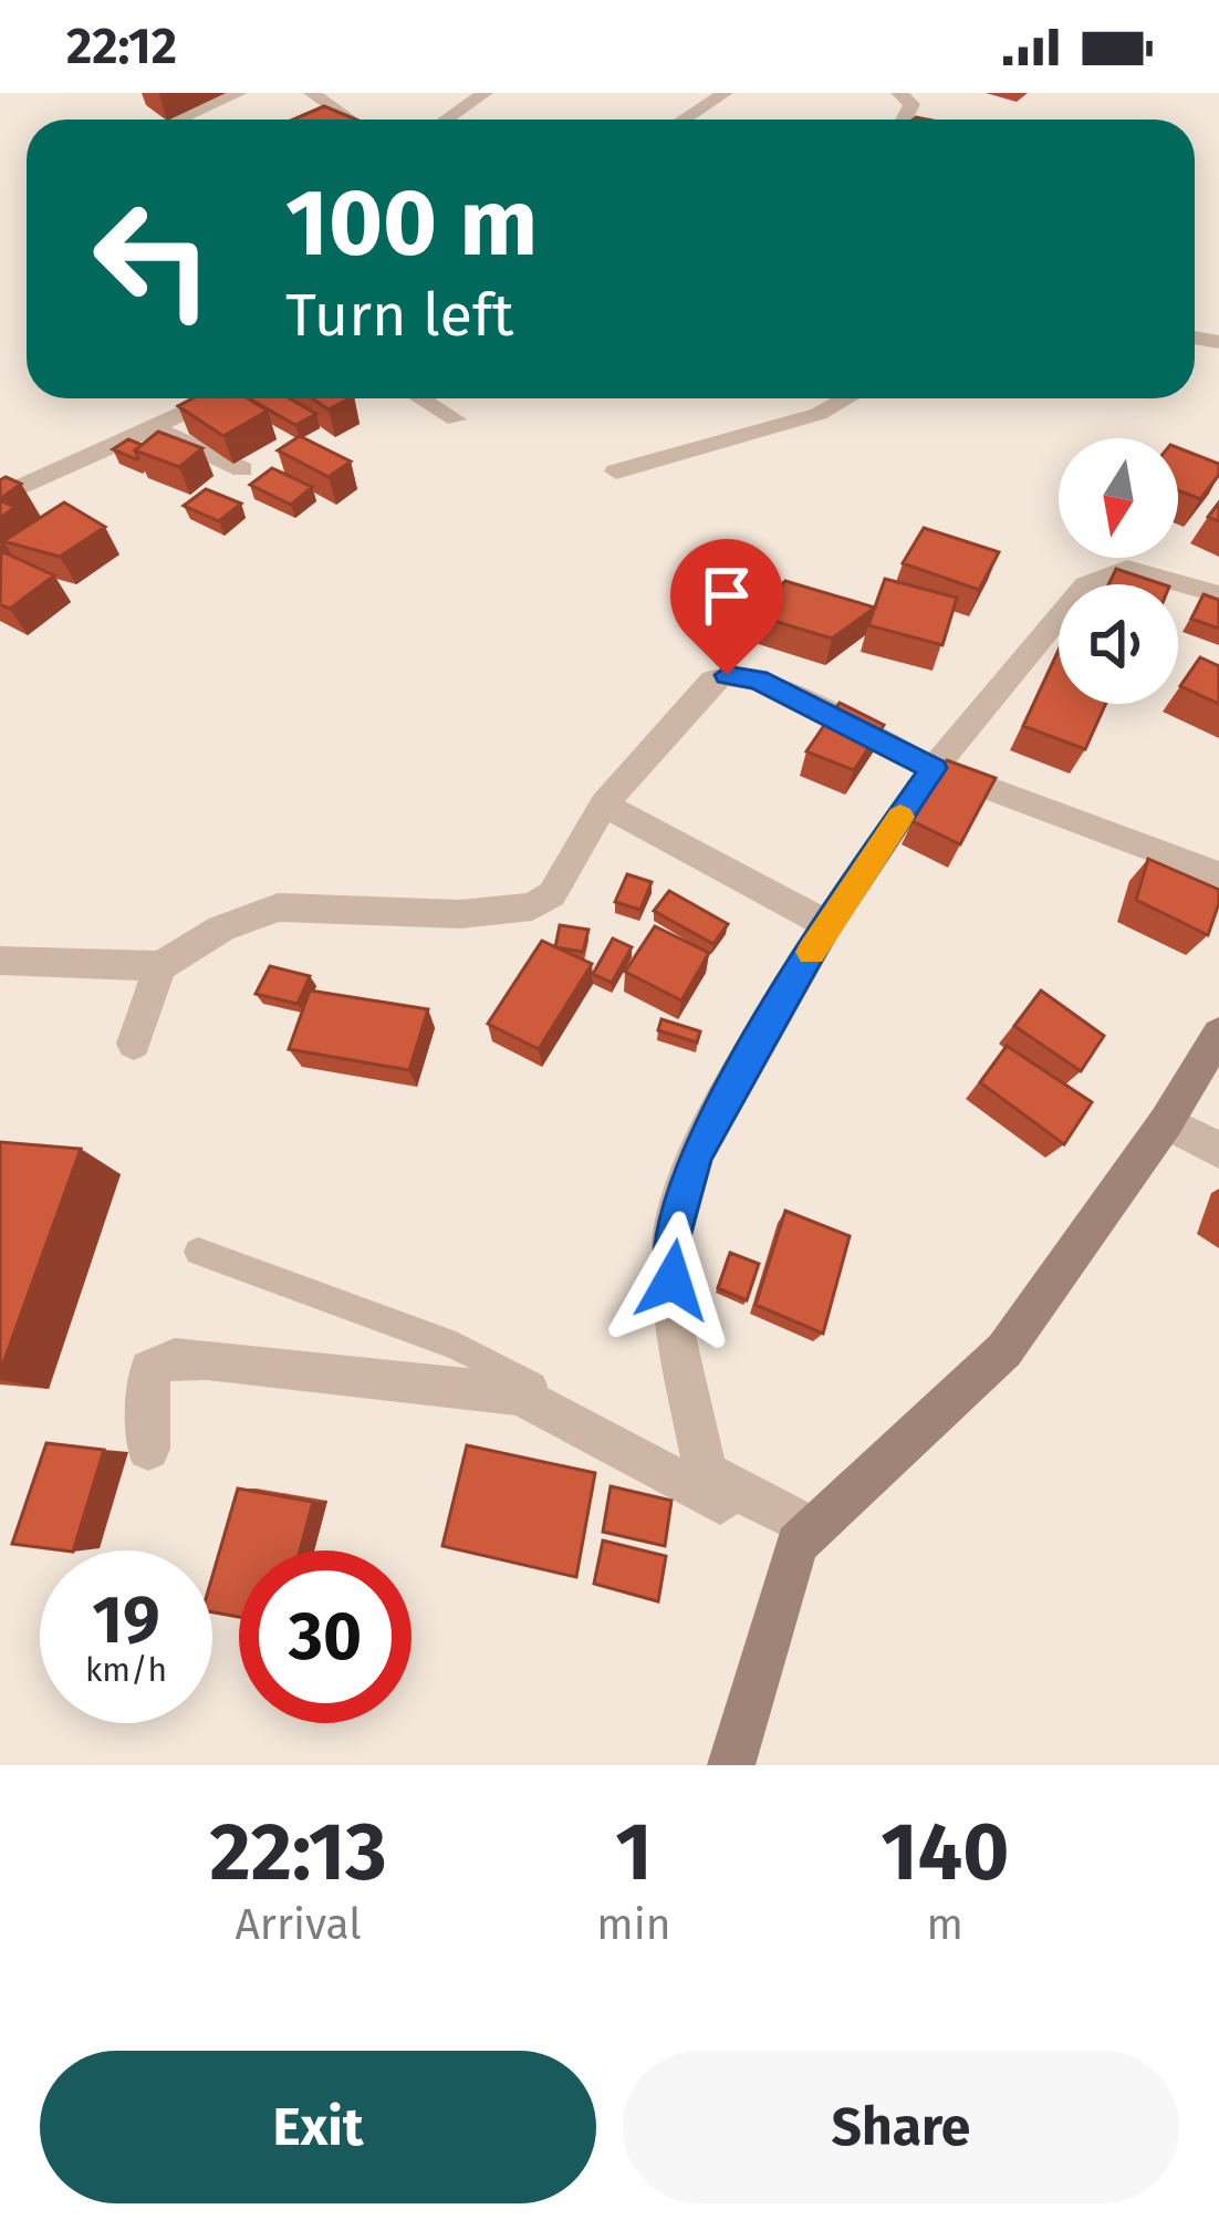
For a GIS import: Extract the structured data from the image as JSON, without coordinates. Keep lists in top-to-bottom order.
{
  "north": "bottom",
  "page": {
    "status": "22:12",
    "turn": ["100 m", "Turn left"],
    "speed": "19 km/h",
    "limit": "30",
    "eta": [
      "22:13",
      "Arrival",
      "1",
      "min",
      "140",
      "m"
    ],
    "buttons": ["Exit", "Share"]
  }
}
